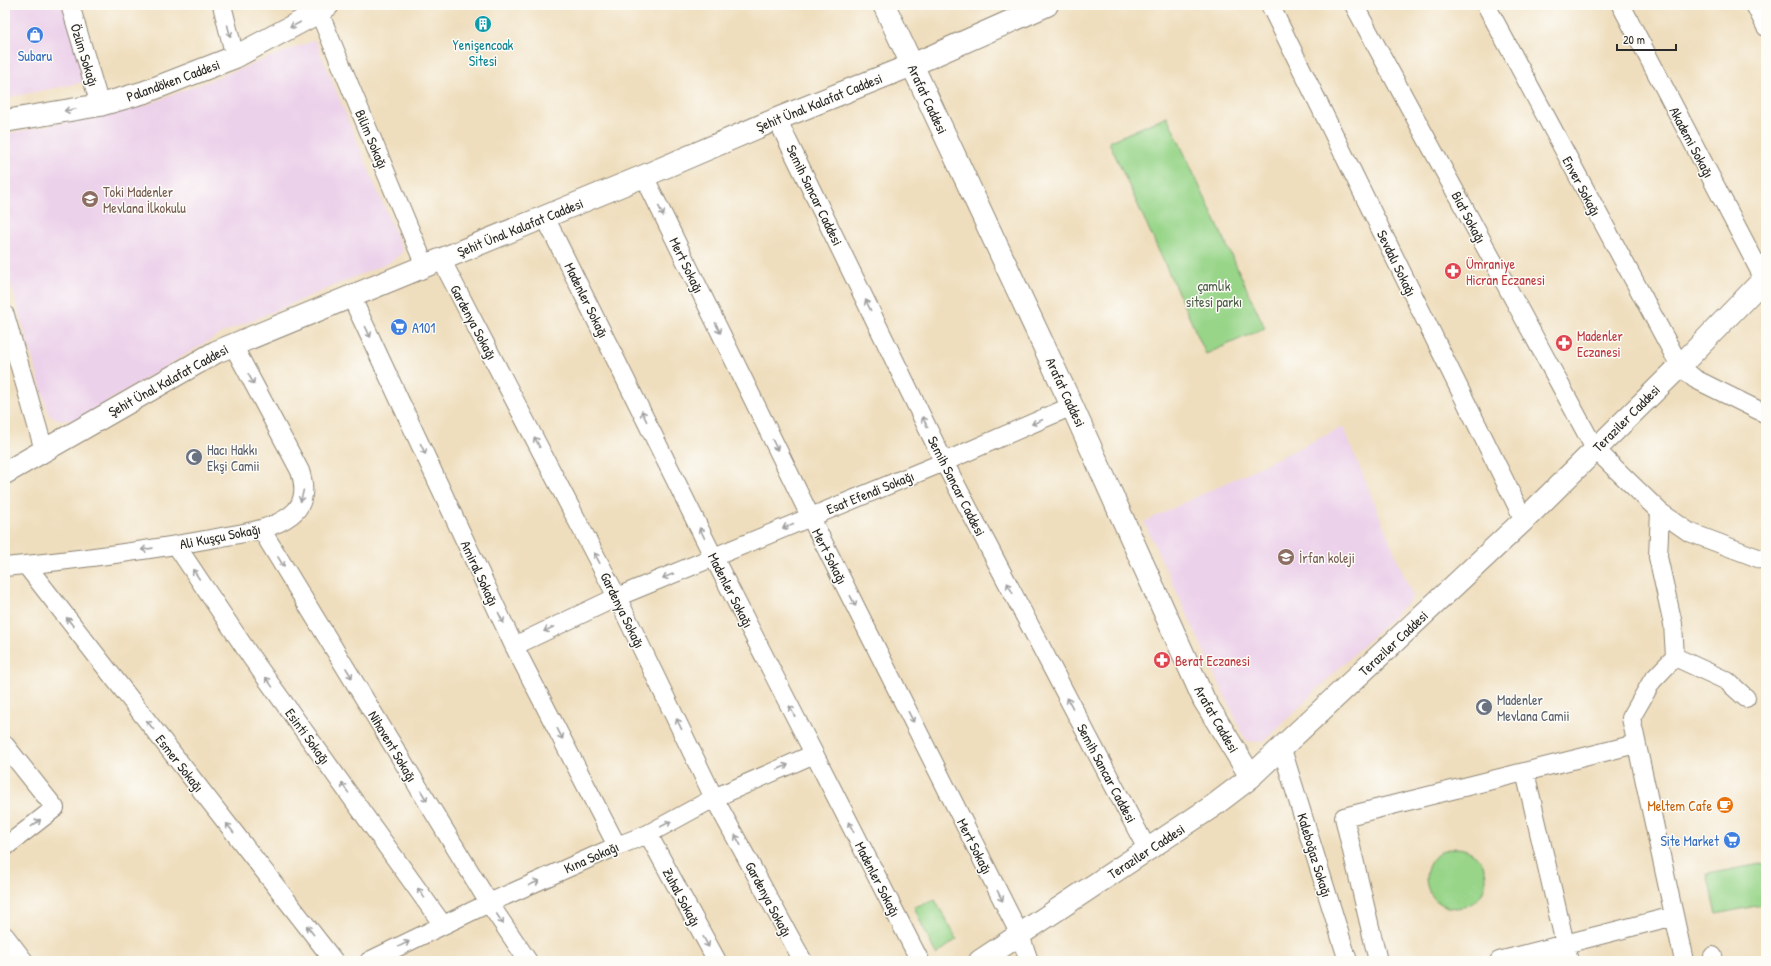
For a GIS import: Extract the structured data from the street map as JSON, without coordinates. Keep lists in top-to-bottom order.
{
  "streets": {
    "street": [
      "Özüm Sokağı",
      "Palandöken Caddesi",
      "Arafat Caddesi",
      "Şehit Ünal Kalafat Caddesi",
      "Bilim Sokağı",
      "Akademi Sokağı",
      "Enver Sokağı",
      "Semih Sancar Caddesi",
      "Biat Sokağı",
      "Sevdalı Sokağı",
      "Mert Sokağı",
      "Madenler Sokağı",
      "Gardenya Sokağı",
      "Teraziler Caddesi",
      "Esat Efendi Sokağı",
      "Ali Kuşçu Sokağı",
      "Amiral Sokağı",
      "Esinti Sokağı",
      "Nihavent Sokağı",
      "Esmer Sokağı",
      "Kaleboğaz Sokağı",
      "Kına Sokağı",
      "Zuhal Sokağı"
    ]
  },
  "crossings": [
    ["Özüm Sokağı", "Palandöken Caddesi"],
    ["Palandöken Caddesi", "Bilim Sokağı"],
    ["Arafat Caddesi", "Şehit Ünal Kalafat Caddesi"],
    ["Arafat Caddesi", "Teraziler Caddesi"],
    ["Arafat Caddesi", "Esat Efendi Sokağı"],
    ["Şehit Ünal Kalafat Caddesi", "Bilim Sokağı"],
    ["Şehit Ünal Kalafat Caddesi", "Semih Sancar Caddesi"],
    ["Şehit Ünal Kalafat Caddesi", "Mert Sokağı"],
    ["Şehit Ünal Kalafat Caddesi", "Madenler Sokağı"],
    ["Şehit Ünal Kalafat Caddesi", "Gardenya Sokağı"],
    ["Şehit Ünal Kalafat Caddesi", "Ali Kuşçu Sokağı"],
    ["Şehit Ünal Kalafat Caddesi", "Amiral Sokağı"],
    ["Bilim Sokağı", "Gardenya Sokağı"],
    ["Akademi Sokağı", "Teraziler Caddesi"],
    ["Enver Sokağı", "Teraziler Caddesi"],
    ["Semih Sancar Caddesi", "Teraziler Caddesi"],
    ["Semih Sancar Caddesi", "Esat Efendi Sokağı"],
    ["Biat Sokağı", "Teraziler Caddesi"],
    ["Sevdalı Sokağı", "Teraziler Caddesi"],
    ["Mert Sokağı", "Teraziler Caddesi"],
    ["Mert Sokağı", "Esat Efendi Sokağı"],
    ["Madenler Sokağı", "Esat Efendi Sokağı"],
    ["Madenler Sokağı", "Kına Sokağı"],
    ["Gardenya Sokağı", "Esat Efendi Sokağı"],
    ["Gardenya Sokağı", "Kına Sokağı"],
    ["Teraziler Caddesi", "Kaleboğaz Sokağı"],
    ["Esat Efendi Sokağı", "Amiral Sokağı"],
    ["Ali Kuşçu Sokağı", "Esinti Sokağı"],
    ["Ali Kuşçu Sokağı", "Nihavent Sokağı"],
    ["Ali Kuşçu Sokağı", "Esmer Sokağı"],
    ["Amiral Sokağı", "Kına Sokağı"],
    ["Esinti Sokağı", "Kına Sokağı"],
    ["Nihavent Sokağı", "Kına Sokağı"],
    ["Kına Sokağı", "Zuhal Sokağı"]
  ],
  "one_way": [
    "Palandöken Caddesi",
    "Semih Sancar Caddesi",
    "Mert Sokağı",
    "Madenler Sokağı",
    "Gardenya Sokağı",
    "Esat Efendi Sokağı",
    "Amiral Sokağı",
    "Esinti Sokağı",
    "Nihavent Sokağı",
    "Esmer Sokağı",
    "Kına Sokağı",
    "Zuhal Sokağı"
  ],
  "parks": ["çamlık sitesi parkı"],
  "places": {
    "building": ["Yenişencoak Sitesi"],
    "shop": ["Subaru"],
    "school or university": ["Toki Madenler Mevlana İlkokulu", "İrfan koleji"],
    "pharmacy": ["Ümraniye Hicran Eczanesi", "Madenler Eczanesi", "Berat Eczanesi"],
    "supermarket": ["A101", "Site Market"],
    "mosque": ["Hacı Hakkı Ekşi Camii", "Madenler Mevlana Camii"],
    "cafe": ["Meltem Cafe"]
  },
  "scale_bar": "20 m"
}
